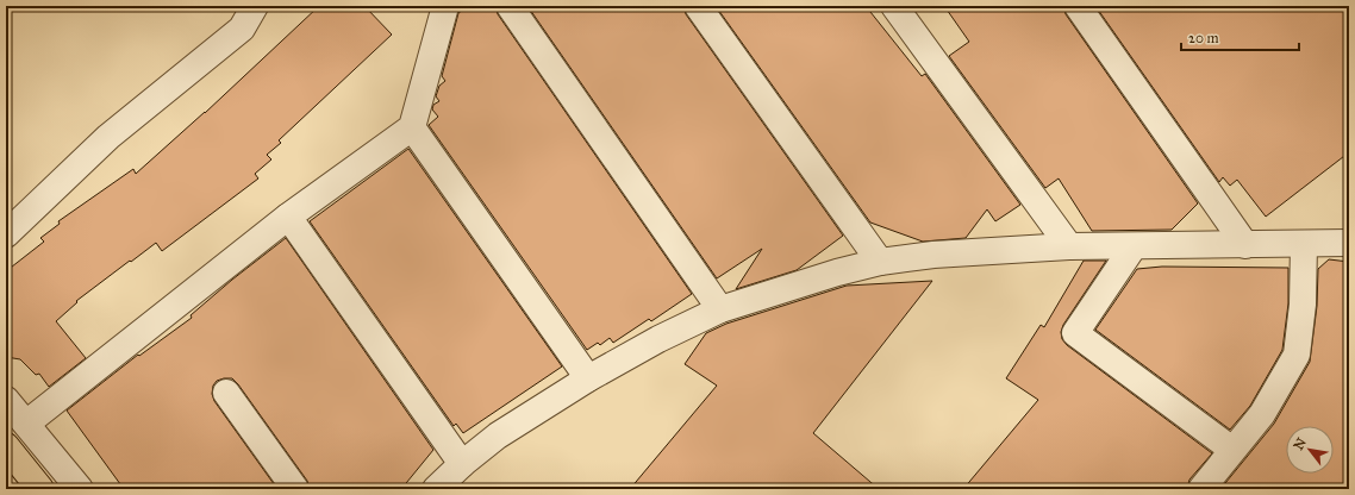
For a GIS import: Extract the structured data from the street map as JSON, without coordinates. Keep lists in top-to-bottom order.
{
  "scale_bar": "20 m",
  "north": "top left"
}
